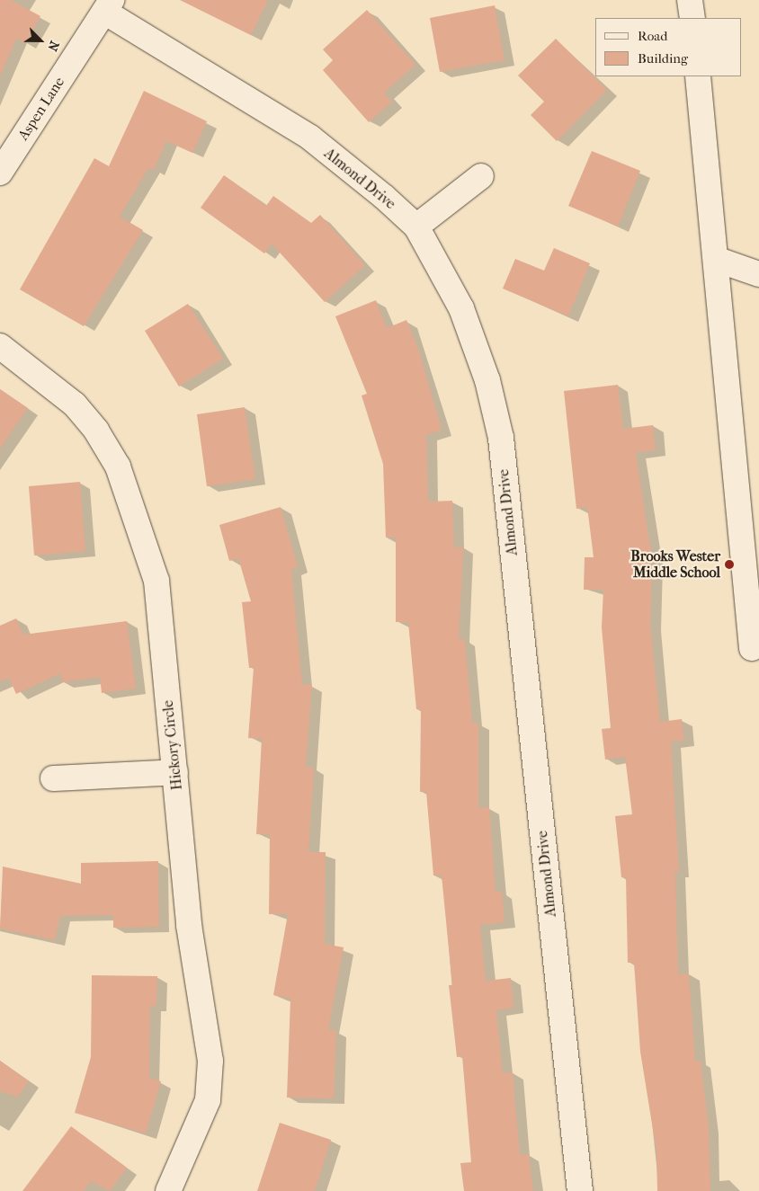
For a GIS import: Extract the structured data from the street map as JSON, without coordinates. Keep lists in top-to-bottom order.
{
  "streets": {
    "street": ["Aspen Lane", "Almond Drive", "Hickory Circle"]
  },
  "crossings": [
    ["Aspen Lane", "Almond Drive"]
  ],
  "places": ["Brooks Wester Middle School"],
  "legend": ["Road", "Building"],
  "north": "bottom right"
}
